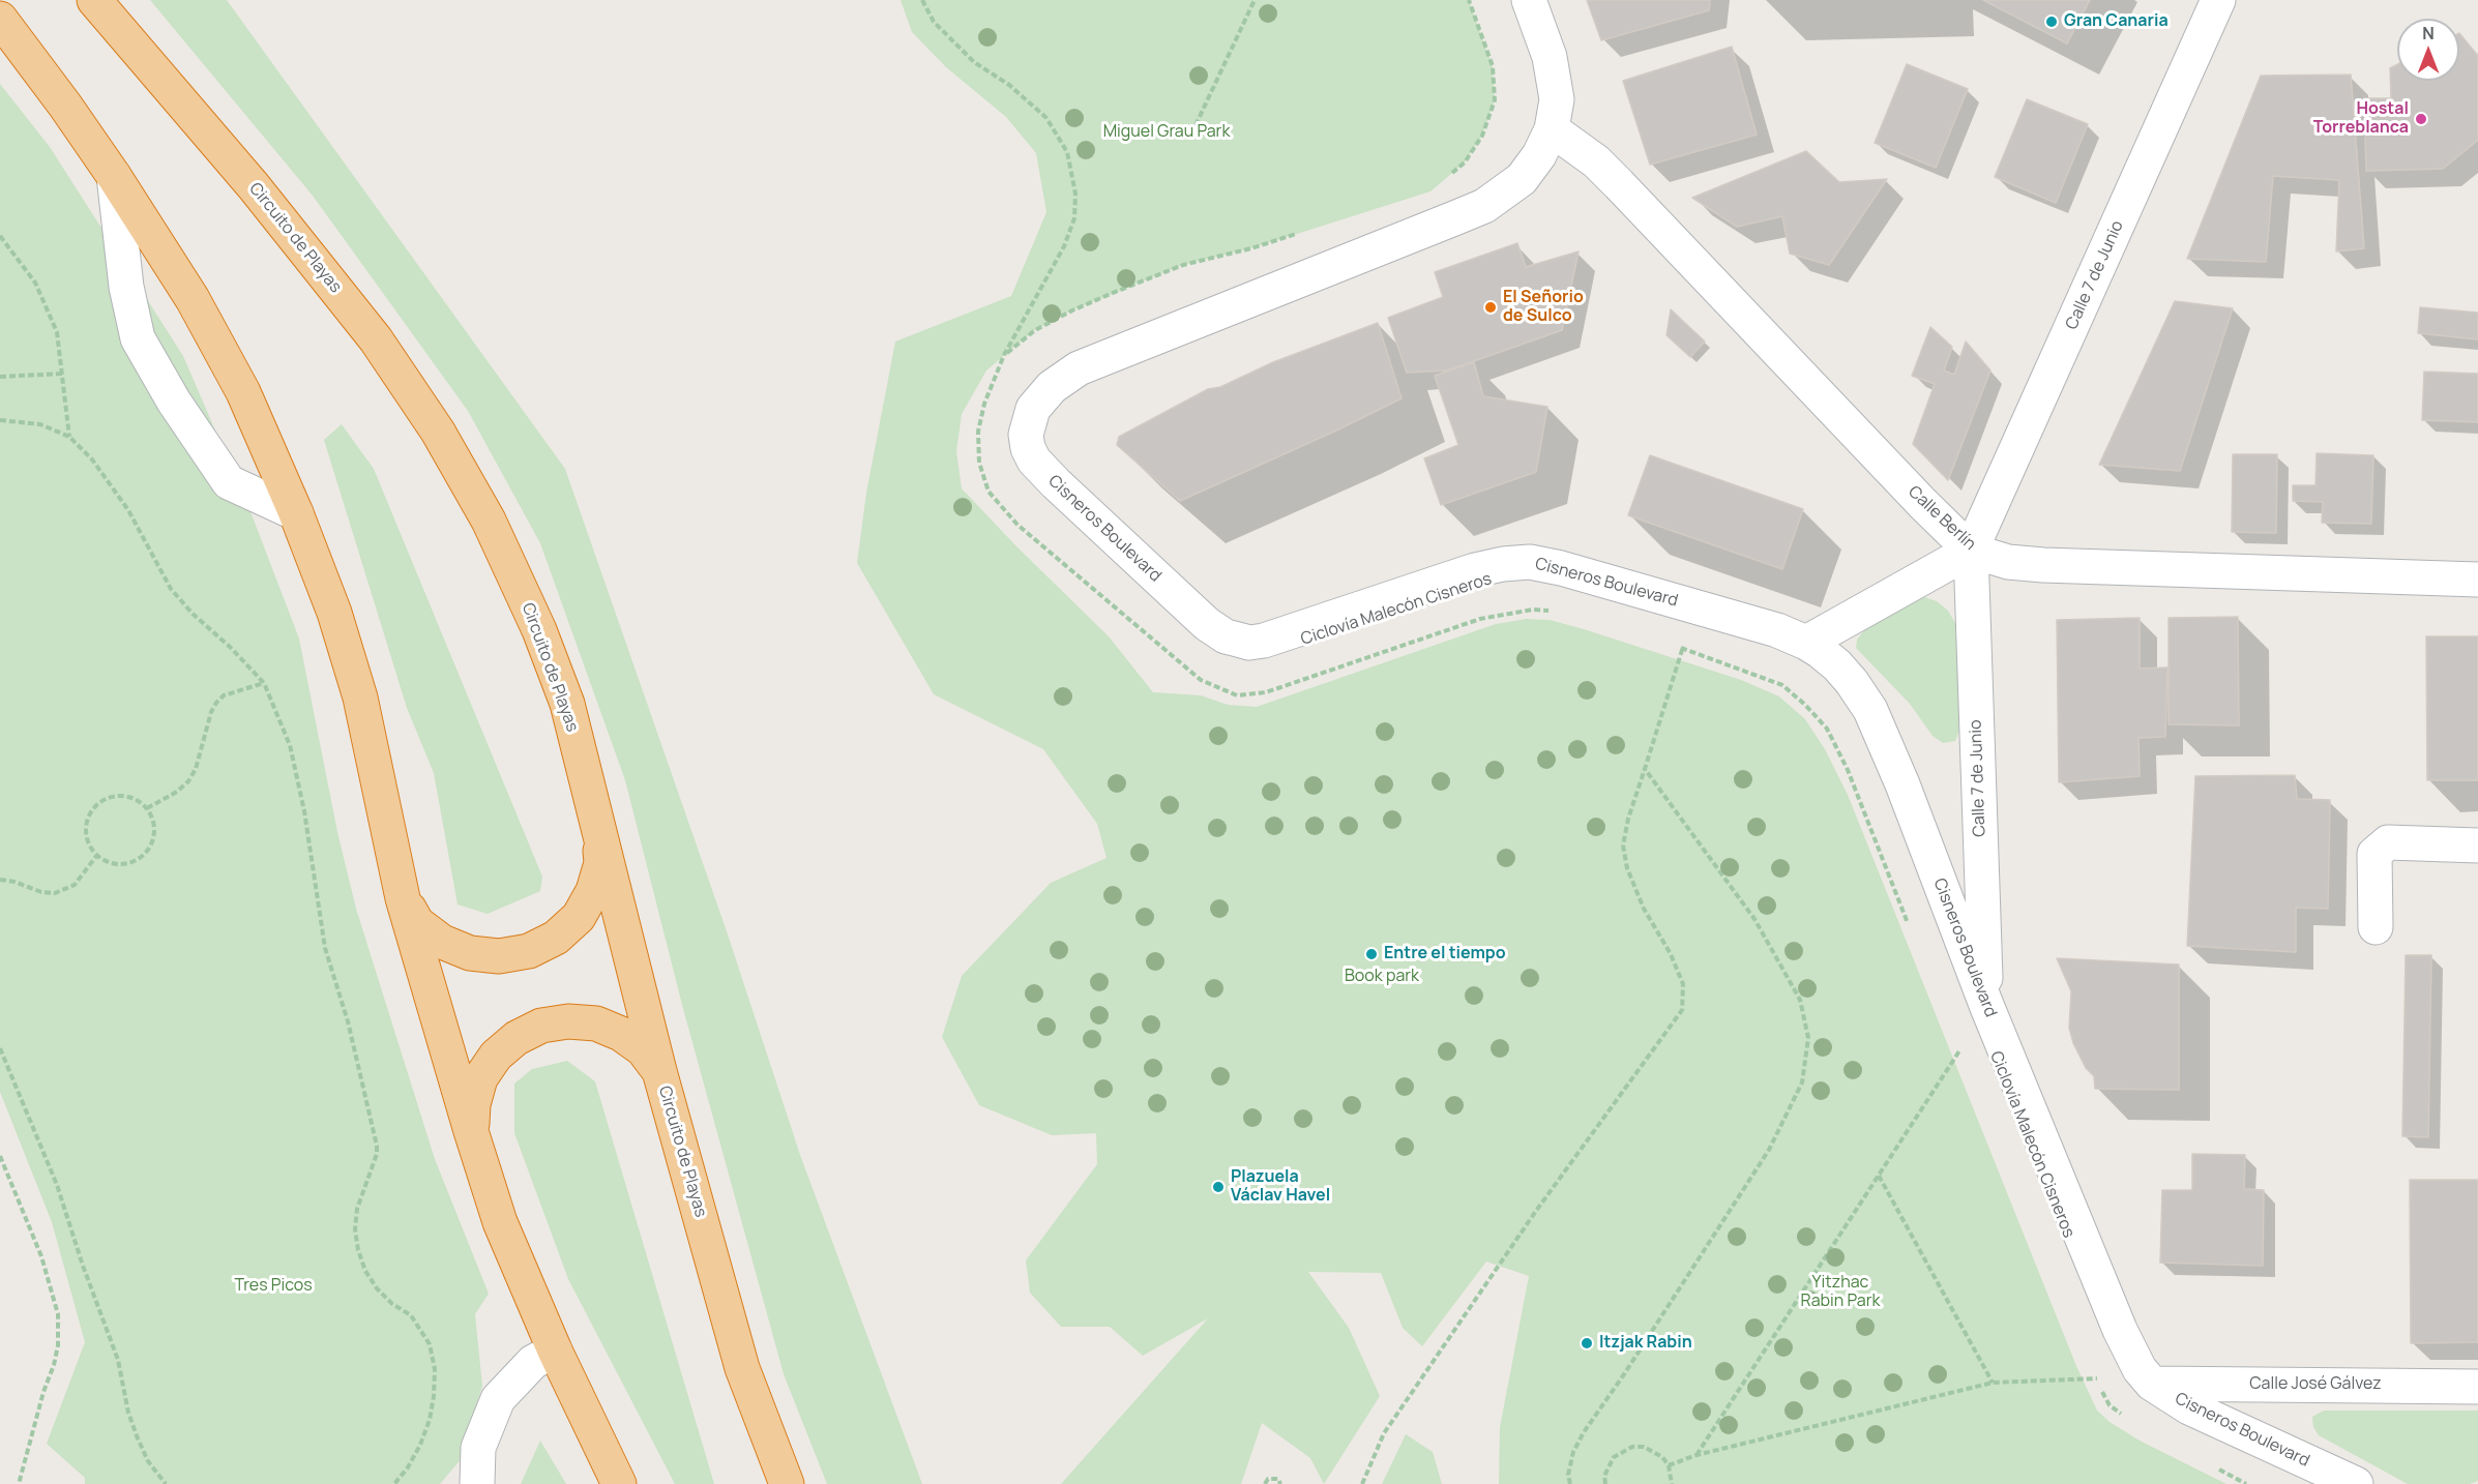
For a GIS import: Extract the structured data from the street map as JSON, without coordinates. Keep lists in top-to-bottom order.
{
  "streets": {
    "highway": ["Circuito de Playas"],
    "street": [
      "Calle 7 de Junio",
      "Calle Berlín",
      "Cisneros Boulevard",
      "Calle José Gálvez"
    ]
  },
  "crossings": [
    ["Calle 7 de Junio", "Calle Berlín"],
    ["Calle 7 de Junio", "Cisneros Boulevard"],
    ["Calle Berlín", "Cisneros Boulevard"],
    ["Cisneros Boulevard", "Calle José Gálvez"]
  ],
  "parks": [
    "Miguel Grau Park",
    "Book park",
    "Yitzhac Rabin Park",
    "Tres Picos"
  ],
  "places": [
    "Gran Canaria",
    "Hostal Torreblanca",
    "El Señorio de Sulco",
    "Entre el tiempo",
    "Plazuela Václav Havel",
    "Itzjak Rabin"
  ],
  "north": "top"
}
